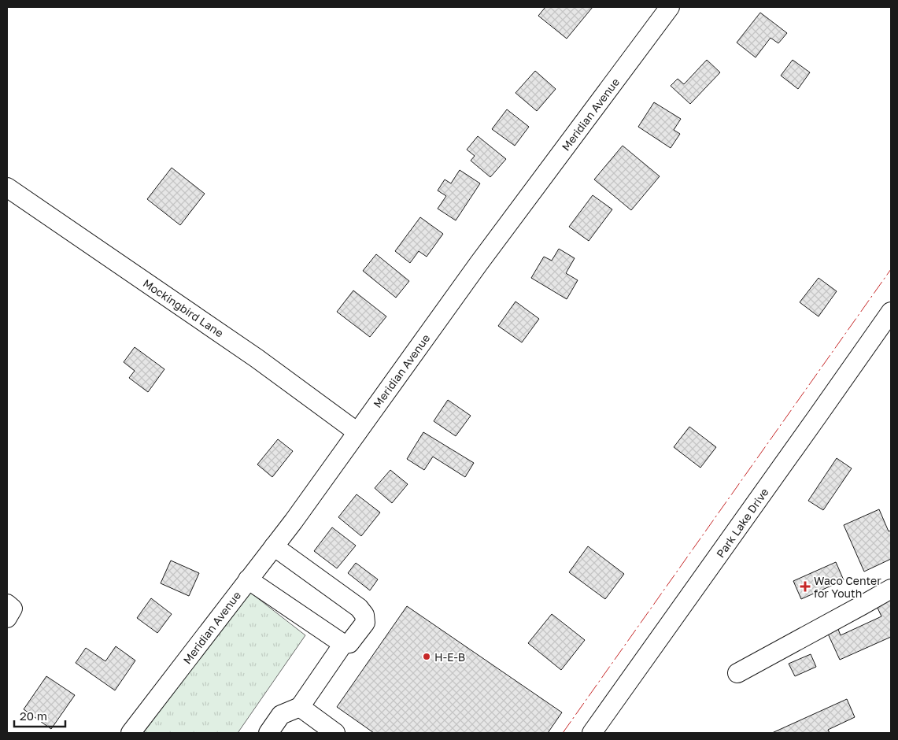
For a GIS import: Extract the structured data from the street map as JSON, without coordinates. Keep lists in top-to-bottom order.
{
  "streets": {
    "street": ["Meridian Avenue", "Mockingbird Lane", "Park Lake Drive"]
  },
  "crossings": [
    ["Meridian Avenue", "Mockingbird Lane"]
  ],
  "places": {
    "health": ["Waco Center for Youth"],
    "other": ["H-E-B"]
  },
  "scale_bar": "20 m"
}
